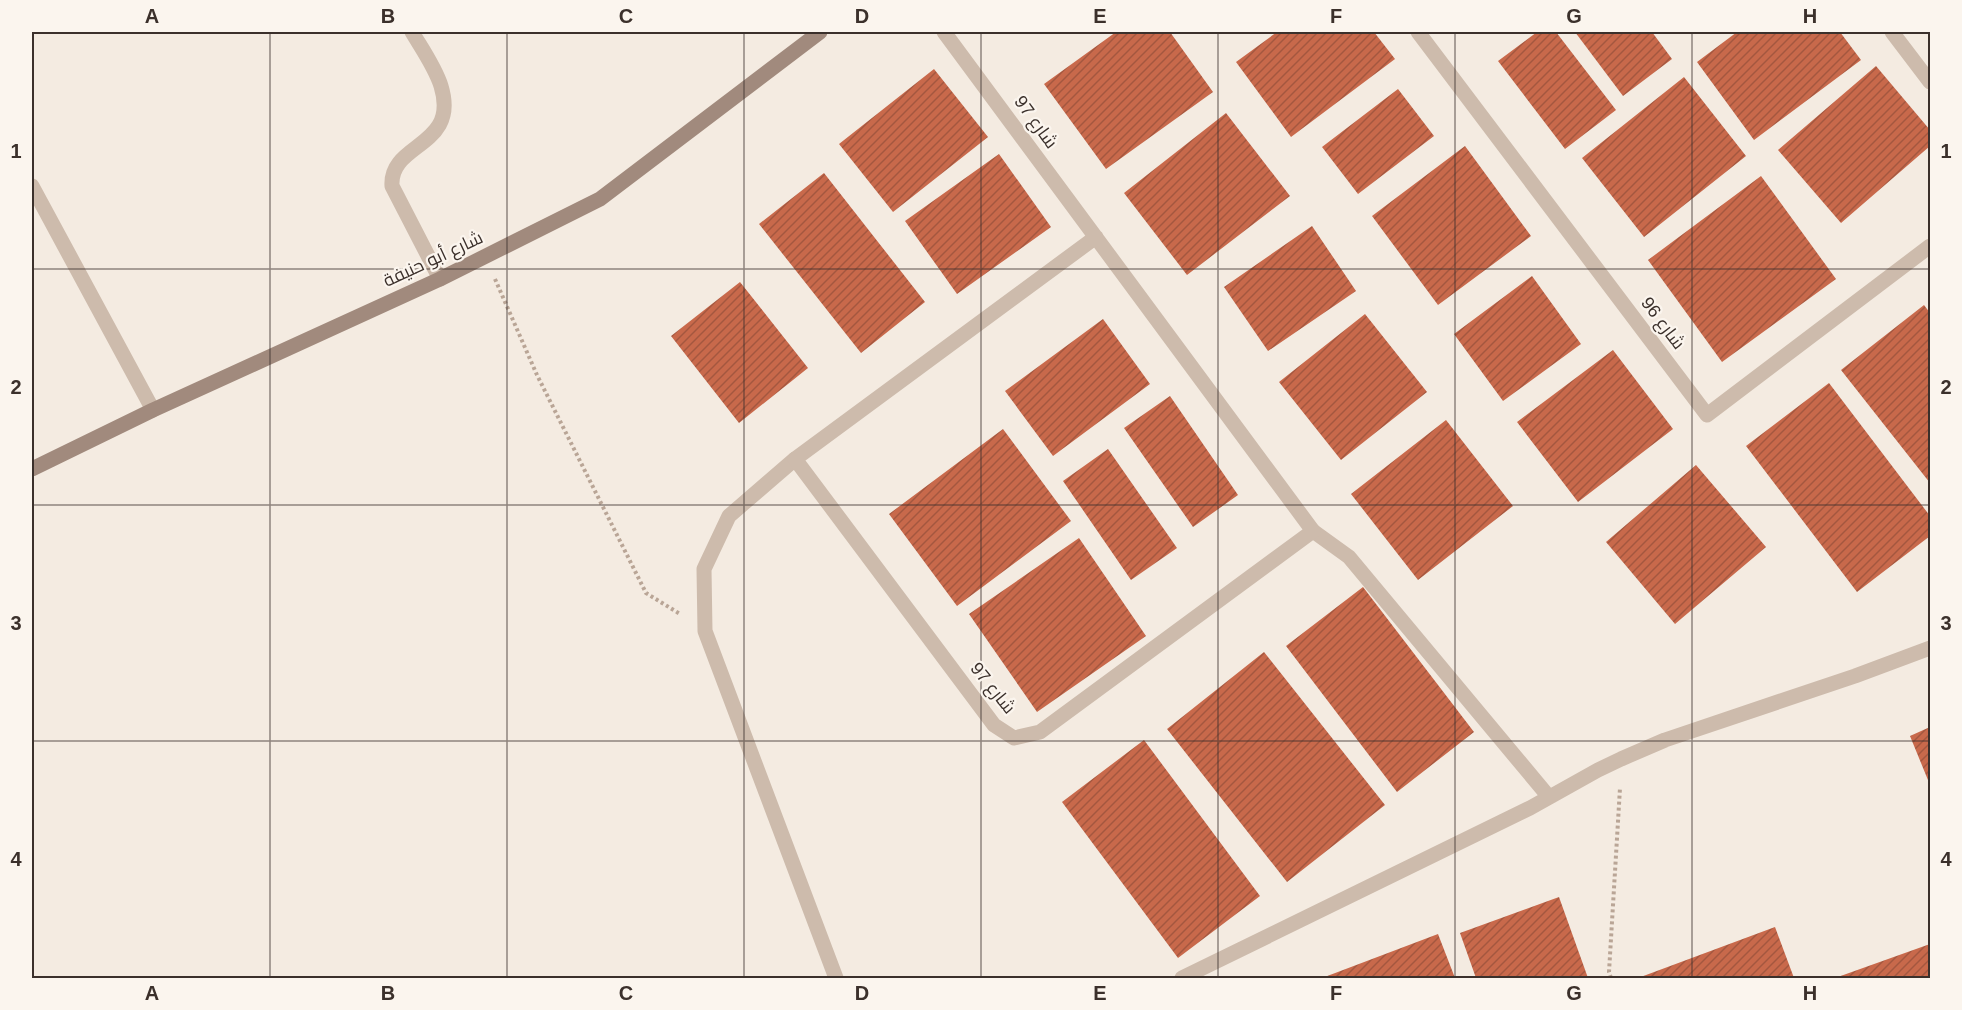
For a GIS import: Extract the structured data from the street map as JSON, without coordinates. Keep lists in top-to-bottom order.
{
  "streets": {
    "street": ["شارع 97", "شارع أبو حنيفة", "شارع 96"]
  },
  "grid": {
    "columns": [
      "A",
      "B",
      "C",
      "D",
      "E",
      "F",
      "G",
      "H"
    ],
    "rows": [
      "1",
      "2",
      "3",
      "4"
    ]
  }
}
